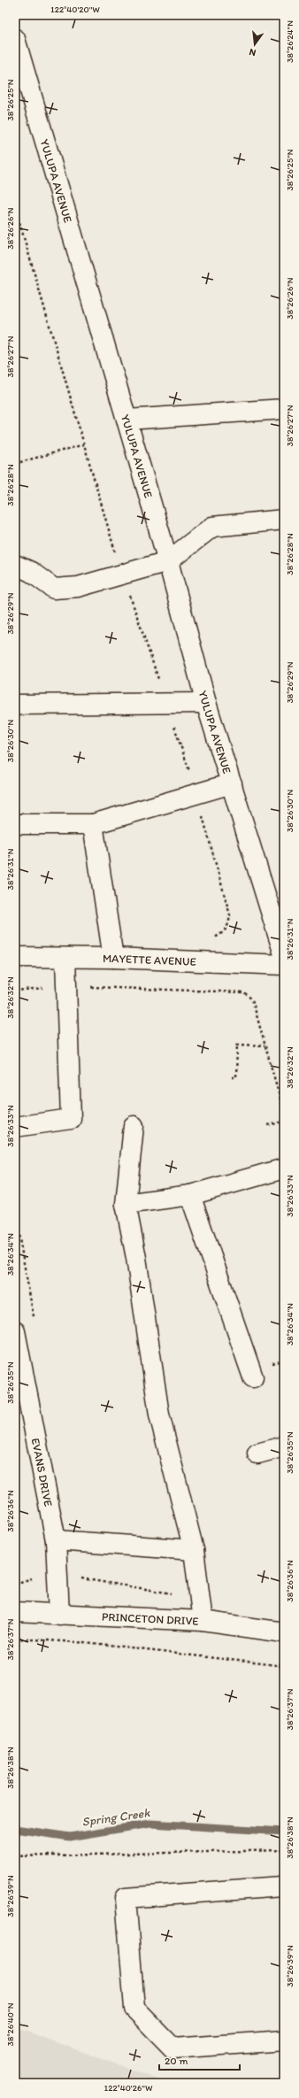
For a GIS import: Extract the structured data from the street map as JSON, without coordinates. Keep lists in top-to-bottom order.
{
  "streets": {
    "street": [
      "YULUPA AVENUE",
      "MAYETTE AVENUE",
      "EVANS DRIVE",
      "PRINCETON DRIVE"
    ]
  },
  "crossings": [
    ["EVANS DRIVE", "PRINCETON DRIVE"]
  ],
  "water": ["Spring Creek"],
  "scale_bar": "20 m",
  "north": "bottom",
  "coordinates": [
    "122°40'20\"W",
    "38°26'24\"N",
    "38°26'25\"N",
    "38°26'26\"N",
    "38°26'27\"N",
    "38°26'28\"N",
    "38°26'29\"N",
    "38°26'30\"N",
    "38°26'31\"N",
    "38°26'32\"N",
    "38°26'33\"N",
    "38°26'34\"N",
    "38°26'35\"N",
    "38°26'36\"N",
    "38°26'37\"N",
    "38°26'38\"N",
    "38°26'39\"N",
    "38°26'40\"N",
    "122°40'26\"W"
  ]
}
